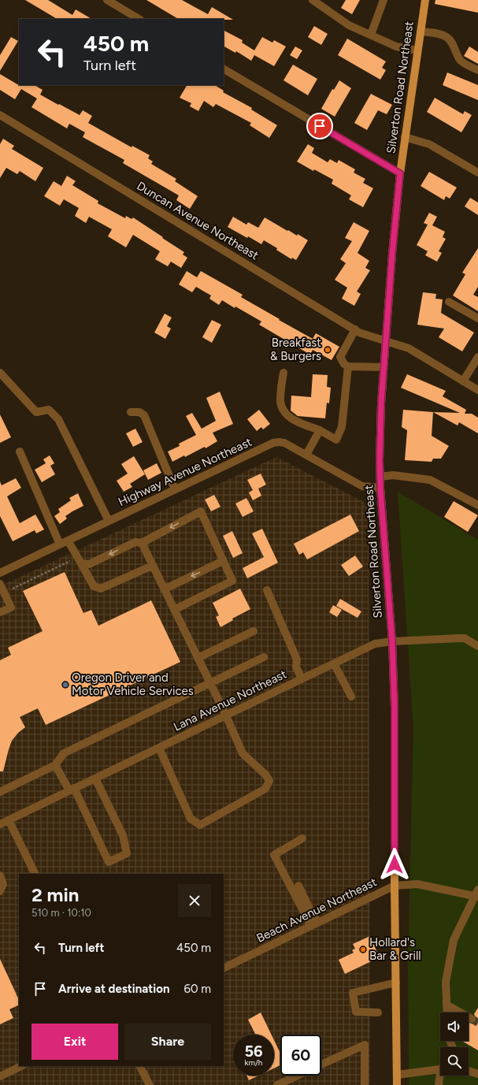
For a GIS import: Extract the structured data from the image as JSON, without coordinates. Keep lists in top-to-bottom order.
{
  "streets": {
    "main road": ["Silverton Road Northeast"],
    "street": [
      "Duncan Avenue Northeast",
      "Highway Avenue Northeast",
      "Lana Avenue Northeast",
      "Beach Avenue Northeast"
    ]
  },
  "crossings": [
    ["Silverton Road Northeast", "Duncan Avenue Northeast"],
    ["Silverton Road Northeast", "Highway Avenue Northeast"],
    ["Silverton Road Northeast", "Lana Avenue Northeast"],
    ["Silverton Road Northeast", "Beach Avenue Northeast"]
  ],
  "places": ["Breakfast & Burgers", "Oregon Driver and Motor Vehicle Services", "Hollard's Bar & Grill"],
  "page": {
    "turn": ["450 m", "Turn left"],
    "heading": ["2 min", "510 m · 10:10"],
    "list": [
      {
        "name": "Turn left",
        "value": "450 m"
      },
      {
        "name": "Arrive at destination",
        "value": "60 m"
      }
    ],
    "buttons": ["Exit", "Share"],
    "speed": "56 km/h",
    "limit": "60"
  }
}
